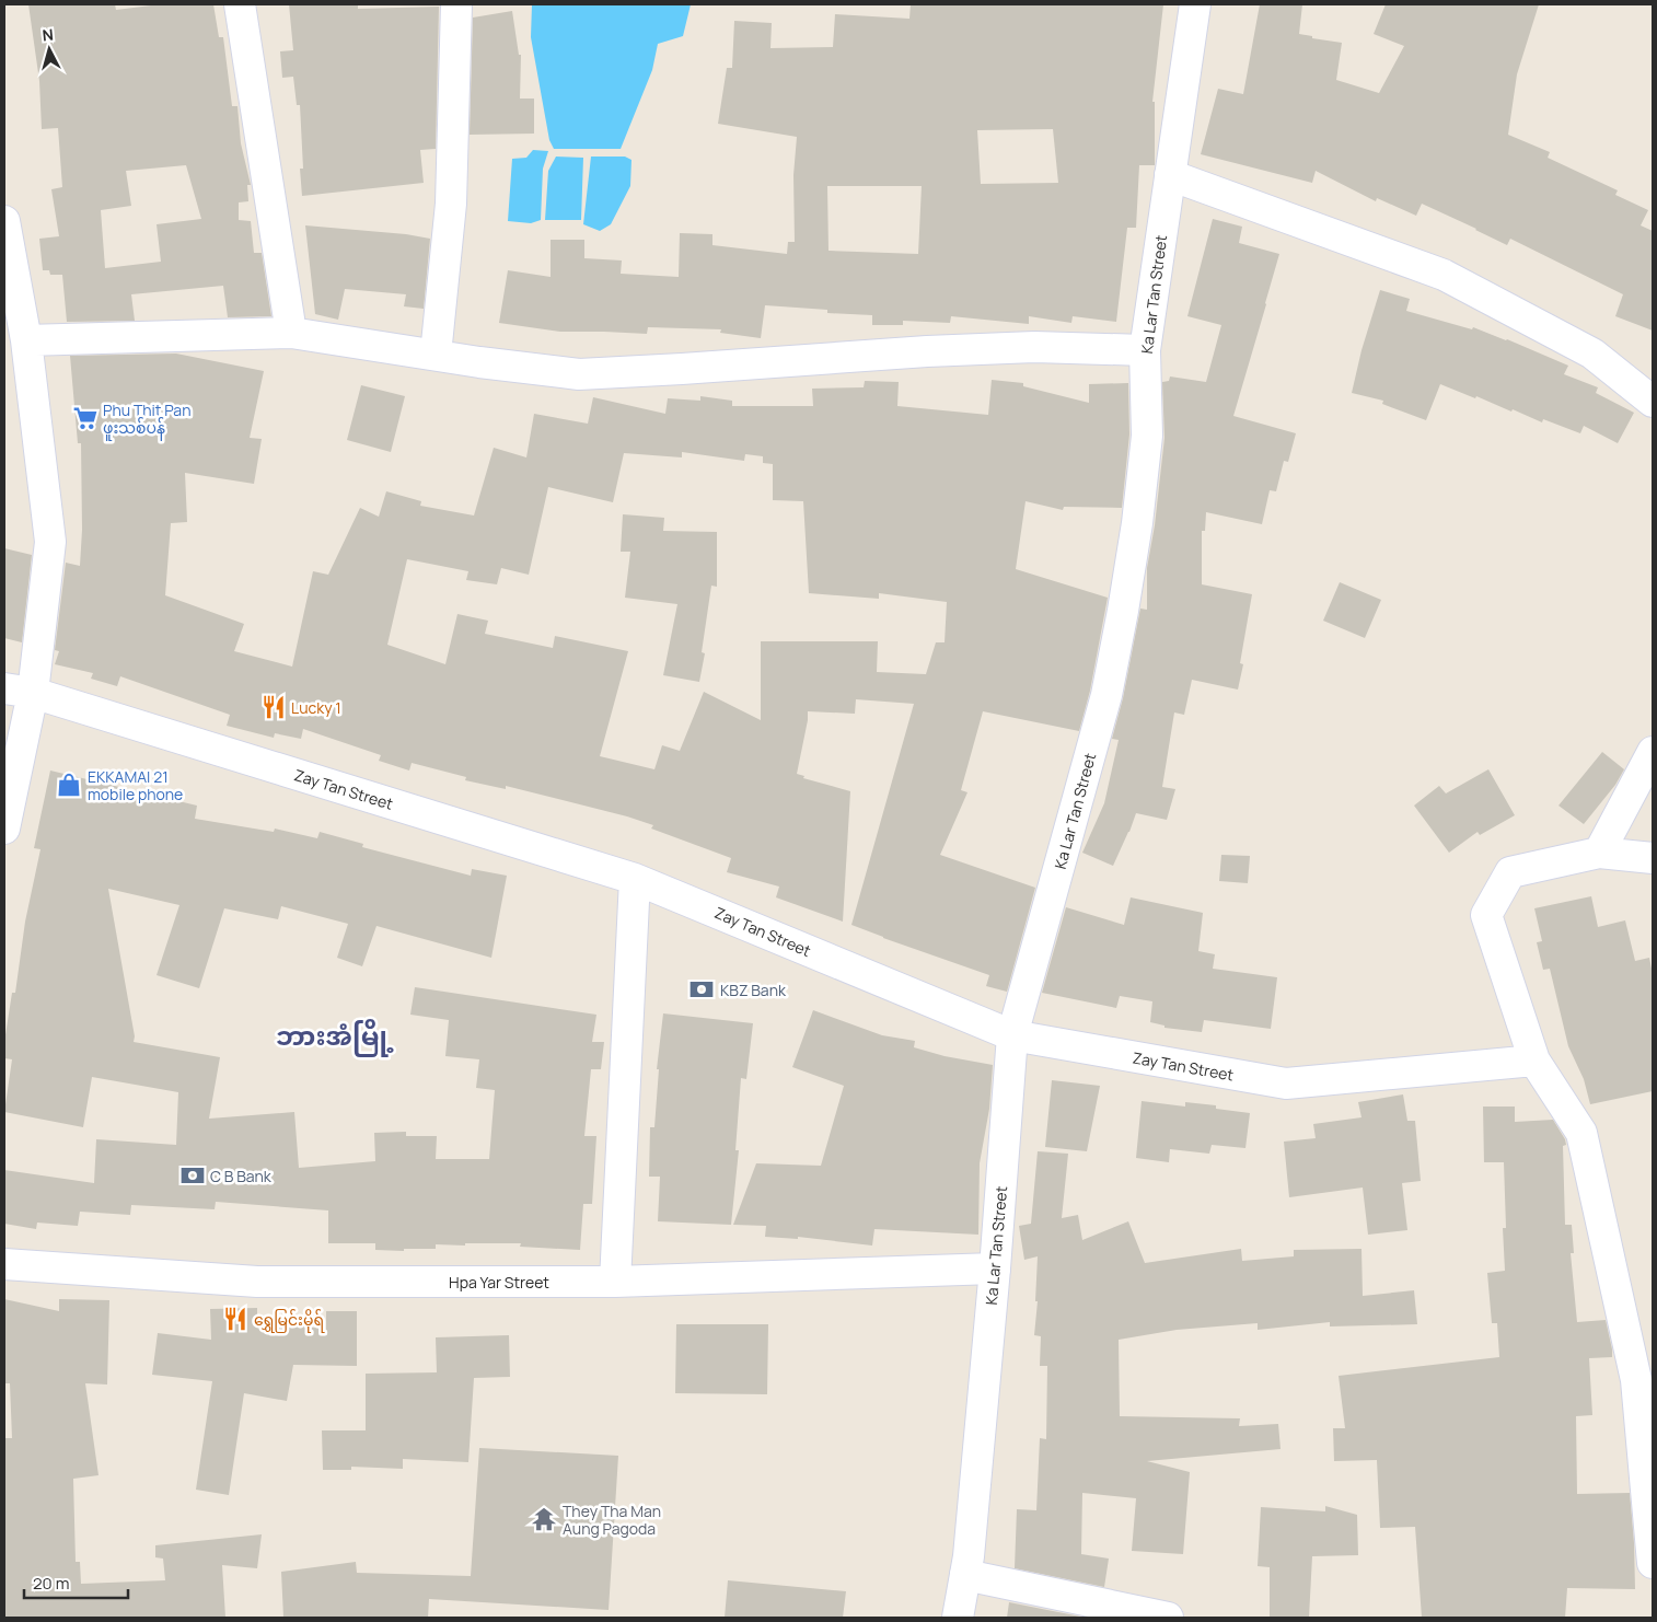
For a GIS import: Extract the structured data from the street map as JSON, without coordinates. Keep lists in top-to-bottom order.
{
  "streets": {
    "street": ["Ka Lar Tan Street", "Zay Tan Street", "Hpa Yar Street"]
  },
  "crossings": [
    ["Ka Lar Tan Street", "Zay Tan Street"],
    ["Ka Lar Tan Street", "Hpa Yar Street"]
  ],
  "districts": ["ဘားအံမြို့"],
  "places": {
    "supermarket": ["Phu Thit Pan ဖူးသစ်ပန်"],
    "restaurant": ["Lucky 1", "ရွှေမြင်းမိုရ်"],
    "shop": ["EKKAMAI 21 mobile phone"],
    "bank": ["KBZ Bank", "C B Bank"],
    "temple": ["They Tha Man Aung Pagoda"]
  },
  "scale_bar": "20 m",
  "north": "top"
}
